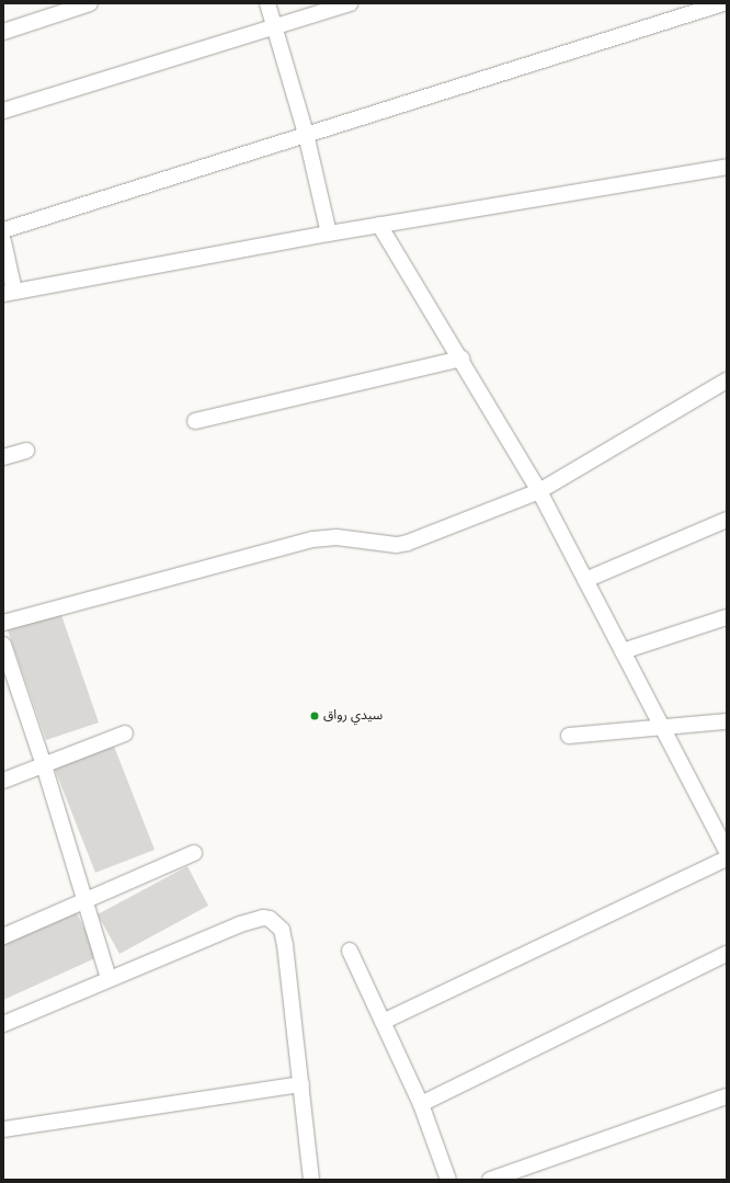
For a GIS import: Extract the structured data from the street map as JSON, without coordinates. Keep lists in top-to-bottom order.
{
  "places": ["سيدي رواق"]
}
